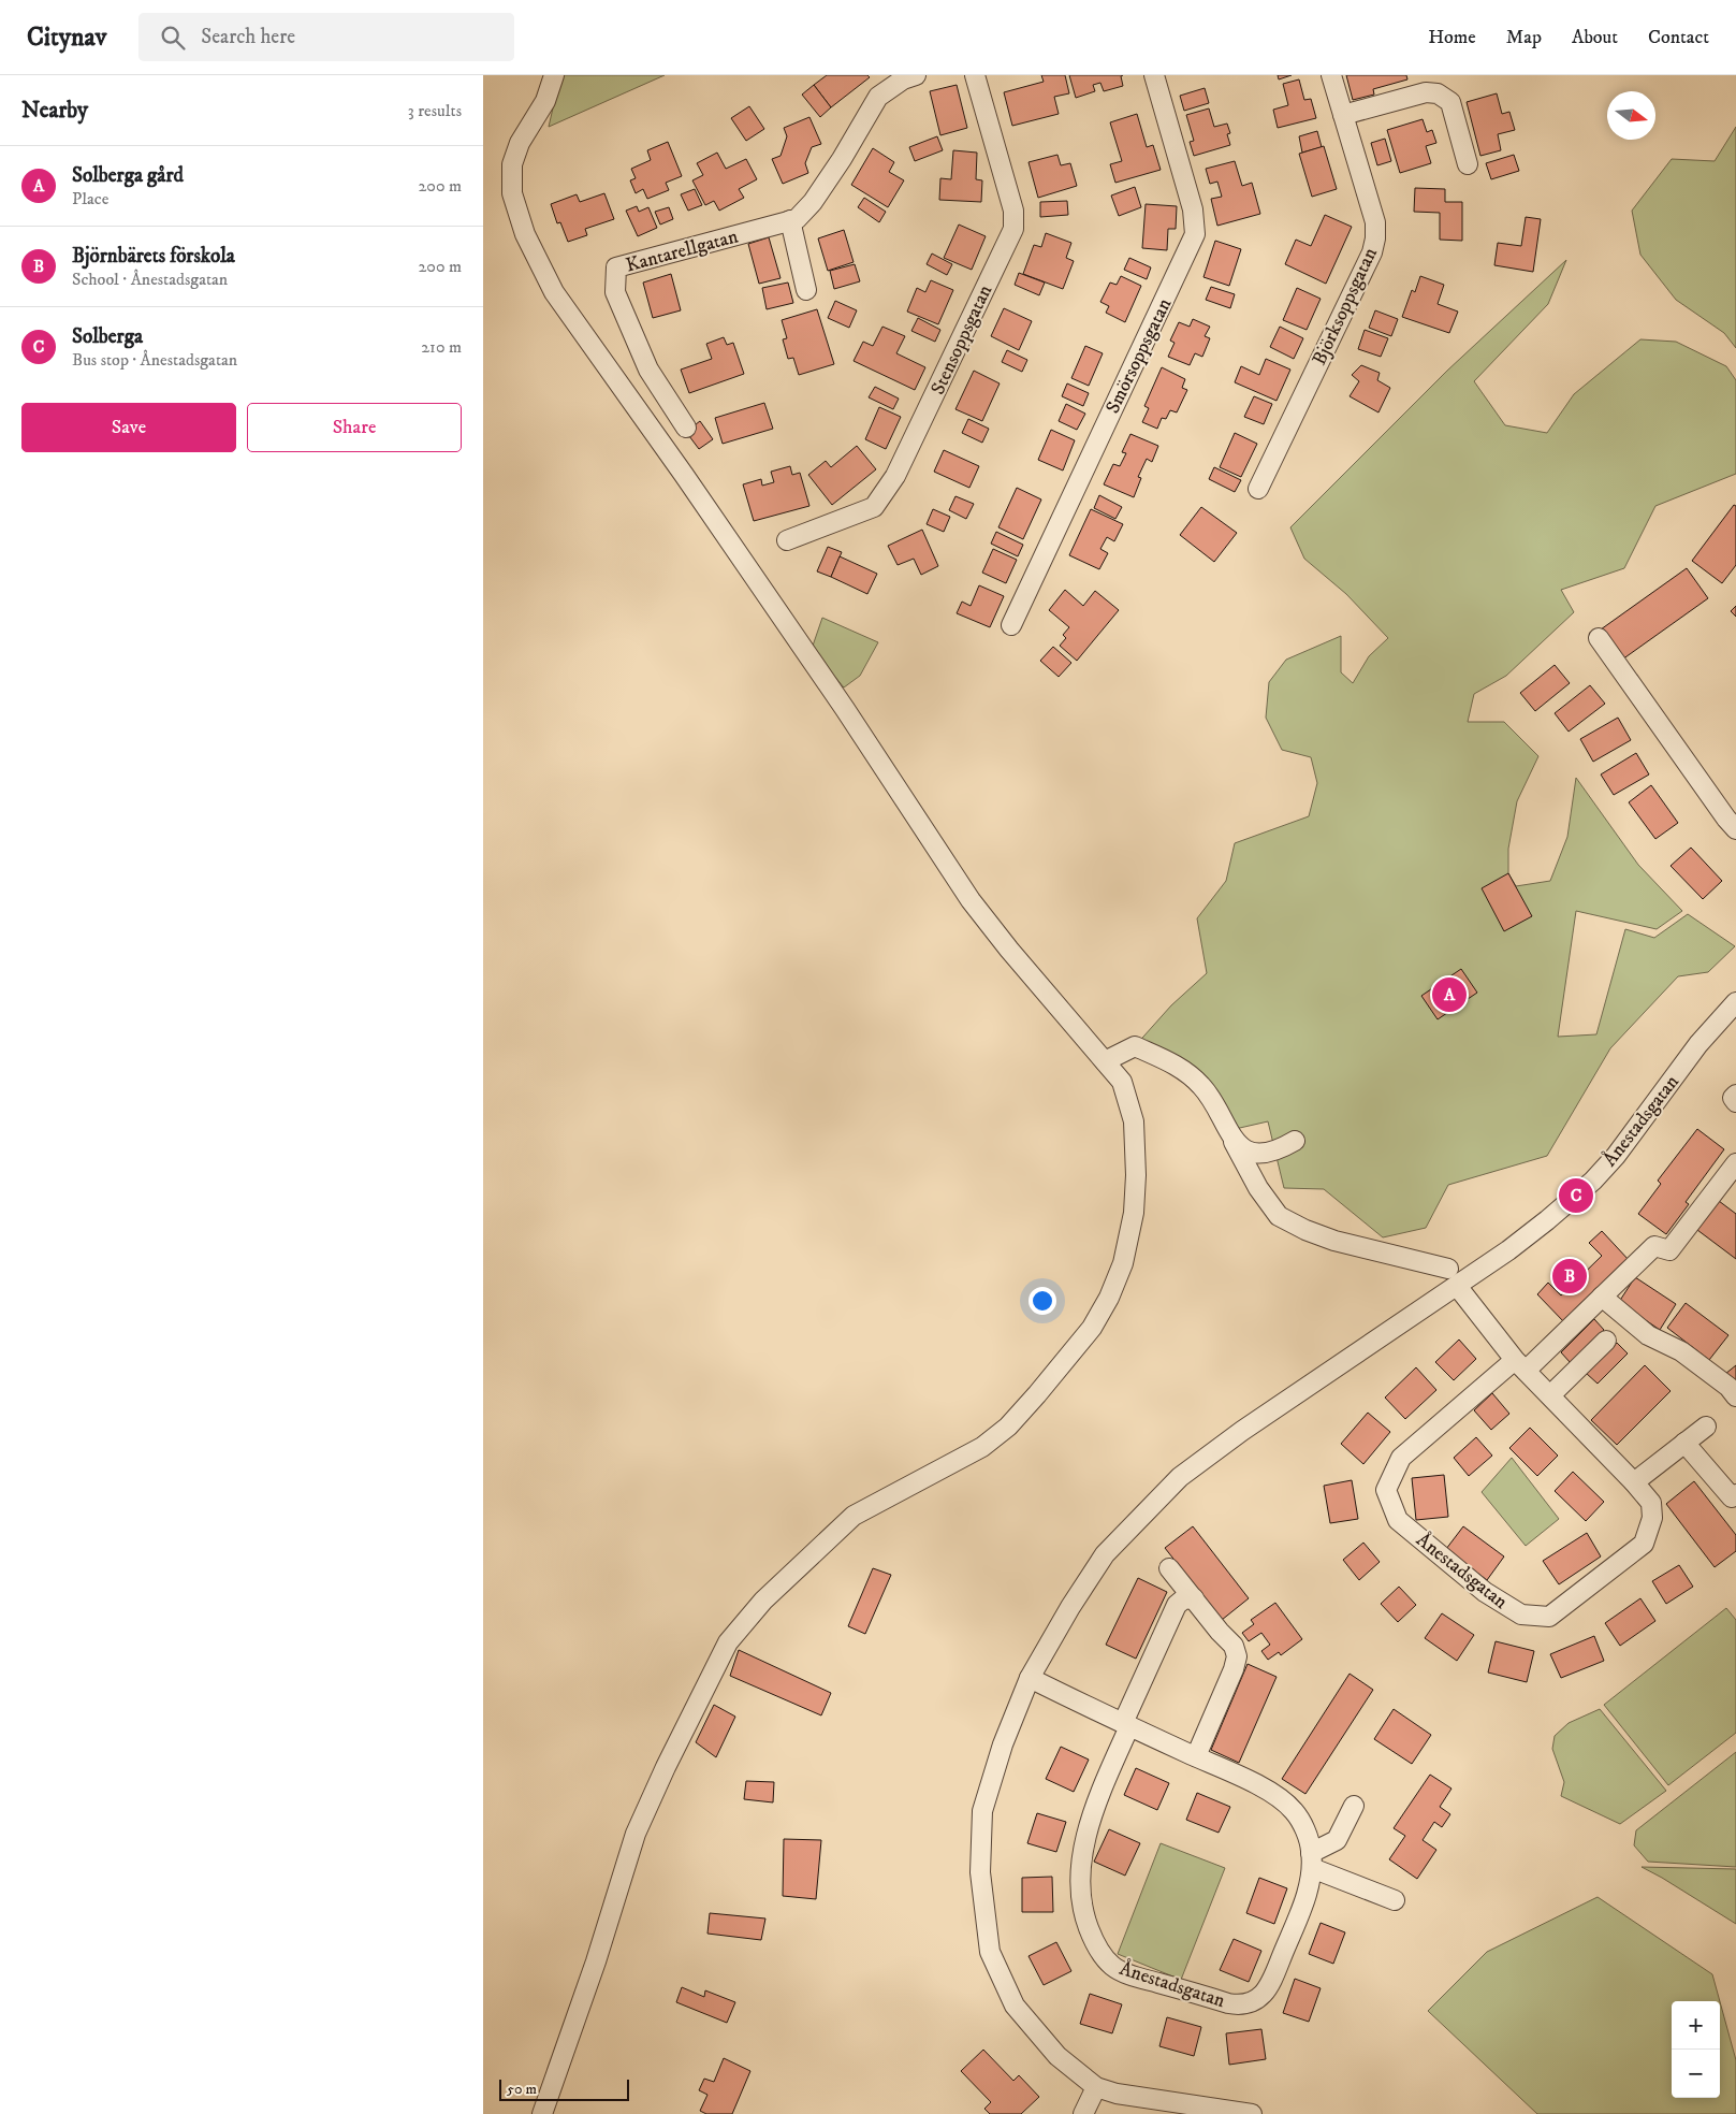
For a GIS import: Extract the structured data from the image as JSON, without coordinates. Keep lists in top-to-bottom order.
{
  "streets": {
    "street": [
      "Kantarellgatan",
      "Björksoppsgatan",
      "Stensoppsgatan",
      "Smörsoppsgatan",
      "Ånestadsgatan"
    ]
  },
  "scale_bar": "50 m",
  "north": "right",
  "page": {
    "header": "Citynav",
    "search": "Search here",
    "nav": [
      "Home",
      "Map",
      "About",
      "Contact"
    ],
    "heading": ["Nearby", "3 results"],
    "list": [
      {
        "mark": "A",
        "name": "Solberga gård",
        "note": "Place",
        "value": "200 m"
      },
      {
        "mark": "B",
        "name": "Björnbärets förskola",
        "note": "School · Ånestadsgatan",
        "value": "200 m"
      },
      {
        "mark": "C",
        "name": "Solberga",
        "note": "Bus stop · Ånestadsgatan",
        "value": "210 m"
      }
    ],
    "buttons": ["Save", "Share"],
    "pins": ["A", "C", "B"],
    "map_buttons": ["+", "−"],
    "scale": "50 m"
  }
}
